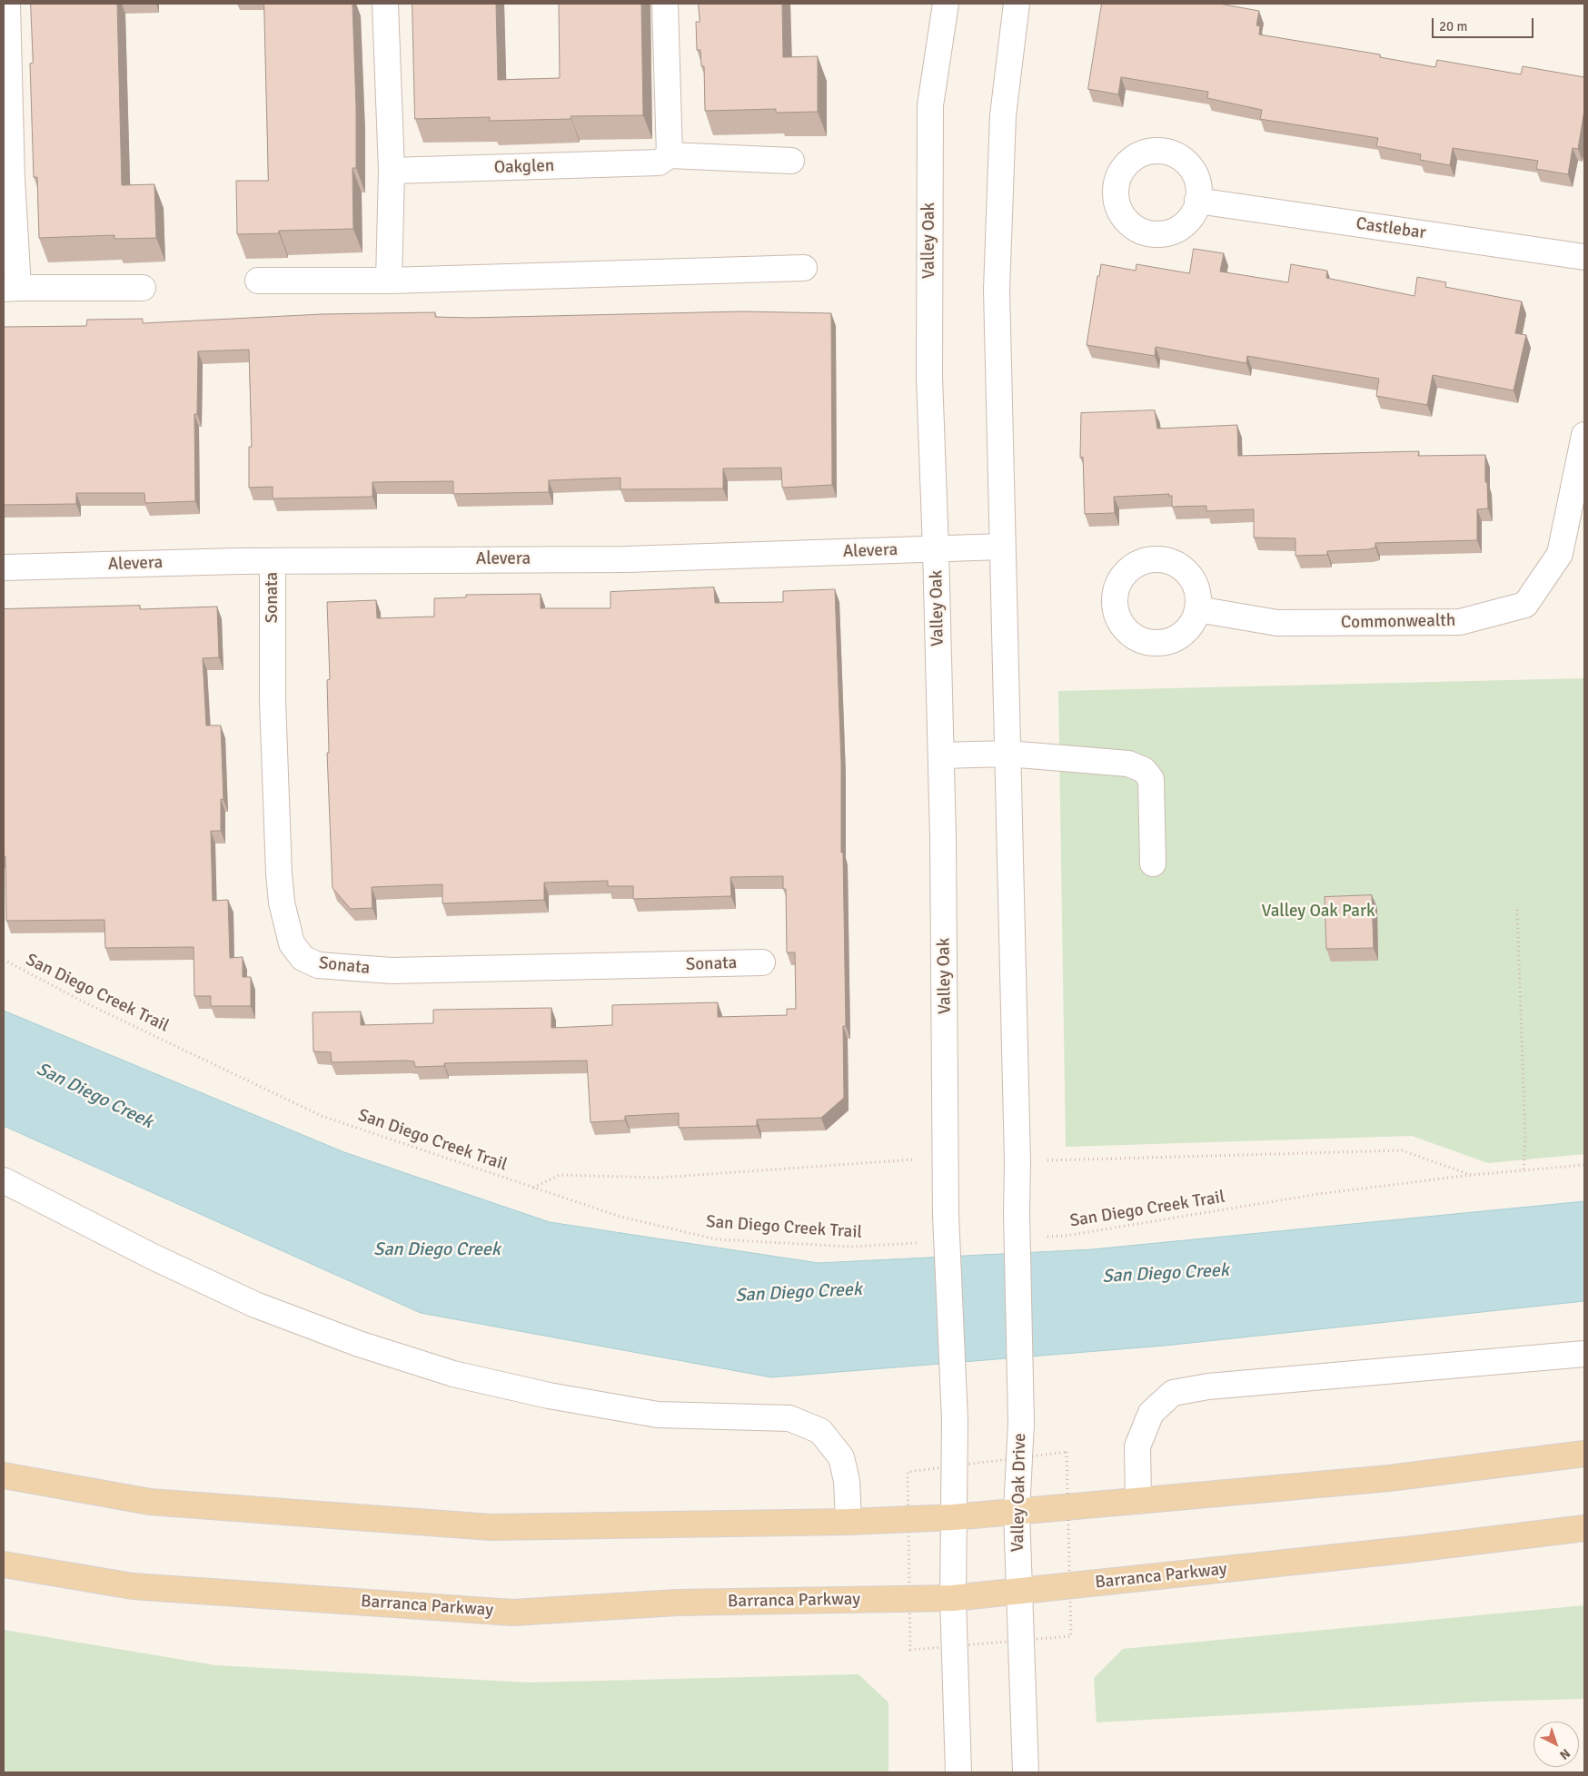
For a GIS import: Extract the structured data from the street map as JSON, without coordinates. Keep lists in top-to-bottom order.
{
  "streets": {
    "main road": ["Barranca Parkway"],
    "street": [
      "Oakglen",
      "Castlebar",
      "Valley Oak",
      "Alevera",
      "Sonata",
      "Commonwealth",
      "Valley Oak Drive"
    ],
    "path": ["San Diego Creek Trail"]
  },
  "crossings": [
    ["Valley Oak", "Alevera"],
    ["Alevera", "Sonata"],
    ["Valley Oak Drive", "Barranca Parkway"]
  ],
  "water": ["San Diego Creek"],
  "parks": ["Valley Oak Park"],
  "scale_bar": "20 m",
  "north": "bottom right"
}
